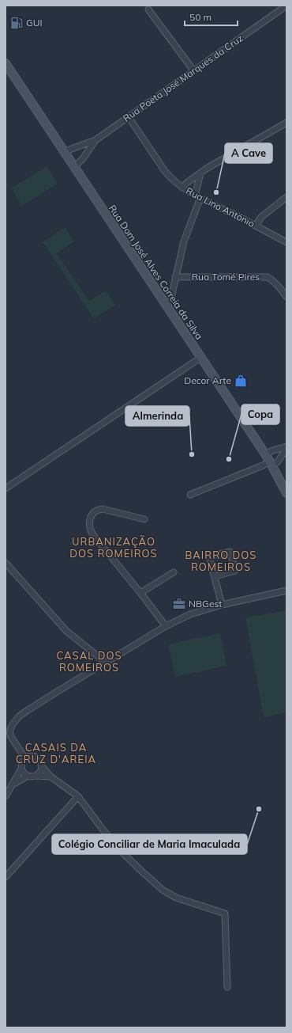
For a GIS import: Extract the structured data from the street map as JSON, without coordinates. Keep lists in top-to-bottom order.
{
  "streets": {
    "main road": ["Rua Dom José Alves Correia da Silva"],
    "street": ["Rua Poeta José Marques da Cruz", "Rua Lino António", "Rua Tomé Pires"]
  },
  "crossings": [
    ["Rua Poeta José Marques da Cruz", "Rua Lino António"],
    ["Rua Poeta José Marques da Cruz", "Rua Dom José Alves Correia da Silva"]
  ],
  "districts": [
    "URBANIZAÇÃO DOS ROMEIROS",
    "BAIRRO DOS ROMEIROS",
    "CASAL DOS ROMEIROS",
    "CASAIS DA CRUZ D'AREIA"
  ],
  "places": {
    "fuel station": ["GUI"],
    "other": [
      "A Cave",
      "Almerinda",
      "Copa",
      "Colégio Conciliar de Maria Imaculada"
    ],
    "shop": ["Decor Arte"],
    "office": ["NBGest"]
  },
  "scale_bar": "50 m"
}
